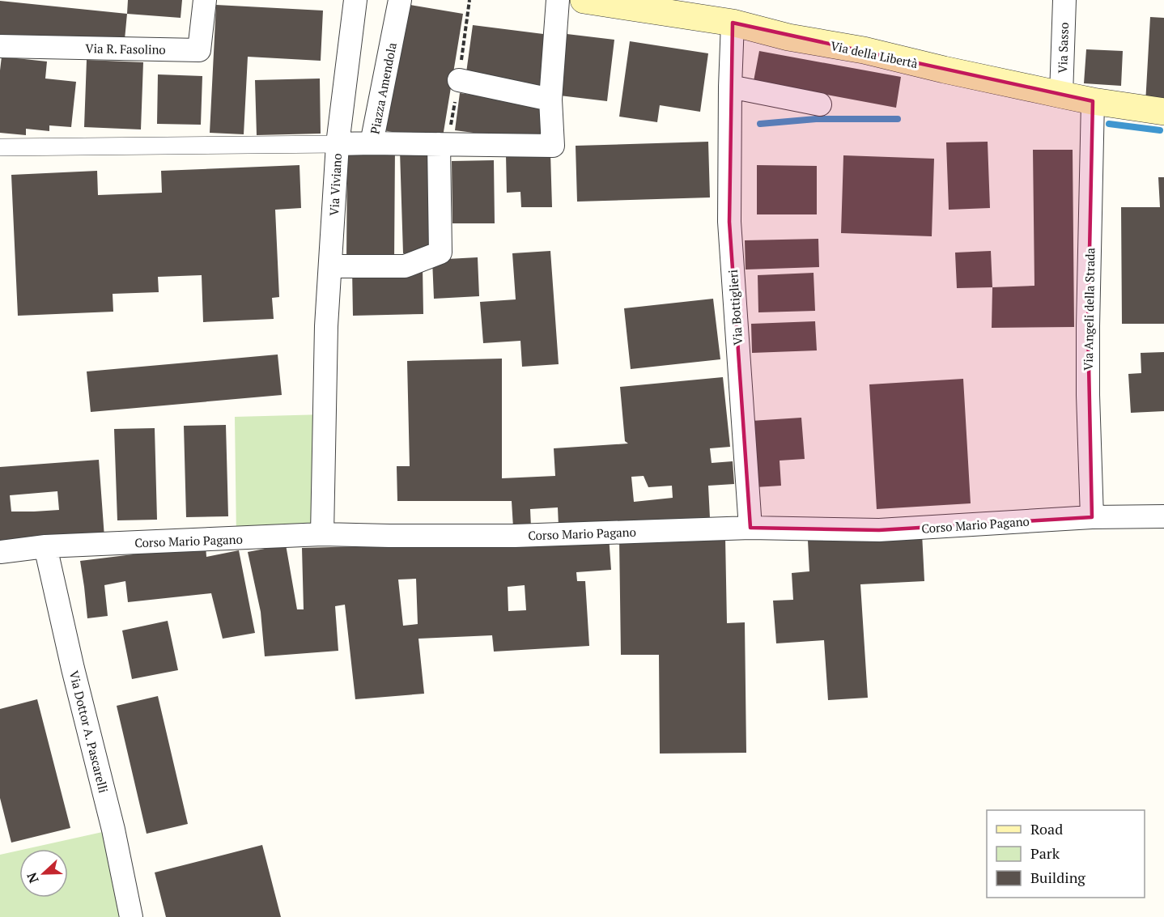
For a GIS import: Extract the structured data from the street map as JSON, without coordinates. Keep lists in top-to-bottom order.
{
  "streets": {
    "main road": ["Via della Libertà"],
    "street": [
      "Via Sasso",
      "Via R. Fasolino",
      "Piazza Amendola",
      "Via Viviano",
      "Via Bottiglieri",
      "Via Angeli della Strada",
      "Corso Mario Pagano",
      "Via Dottor A. Pascarelli"
    ]
  },
  "crossings": [
    ["Via Sasso", "Via della Libertà"],
    ["Via della Libertà", "Via Bottiglieri"],
    ["Via della Libertà", "Via Angeli della Strada"],
    ["Piazza Amendola", "Via Viviano"],
    ["Via Viviano", "Corso Mario Pagano"],
    ["Via Bottiglieri", "Corso Mario Pagano"],
    ["Via Angeli della Strada", "Corso Mario Pagano"],
    ["Corso Mario Pagano", "Via Dottor A. Pascarelli"]
  ],
  "legend": ["Road", "Park", "Building"],
  "north": "left"
}
